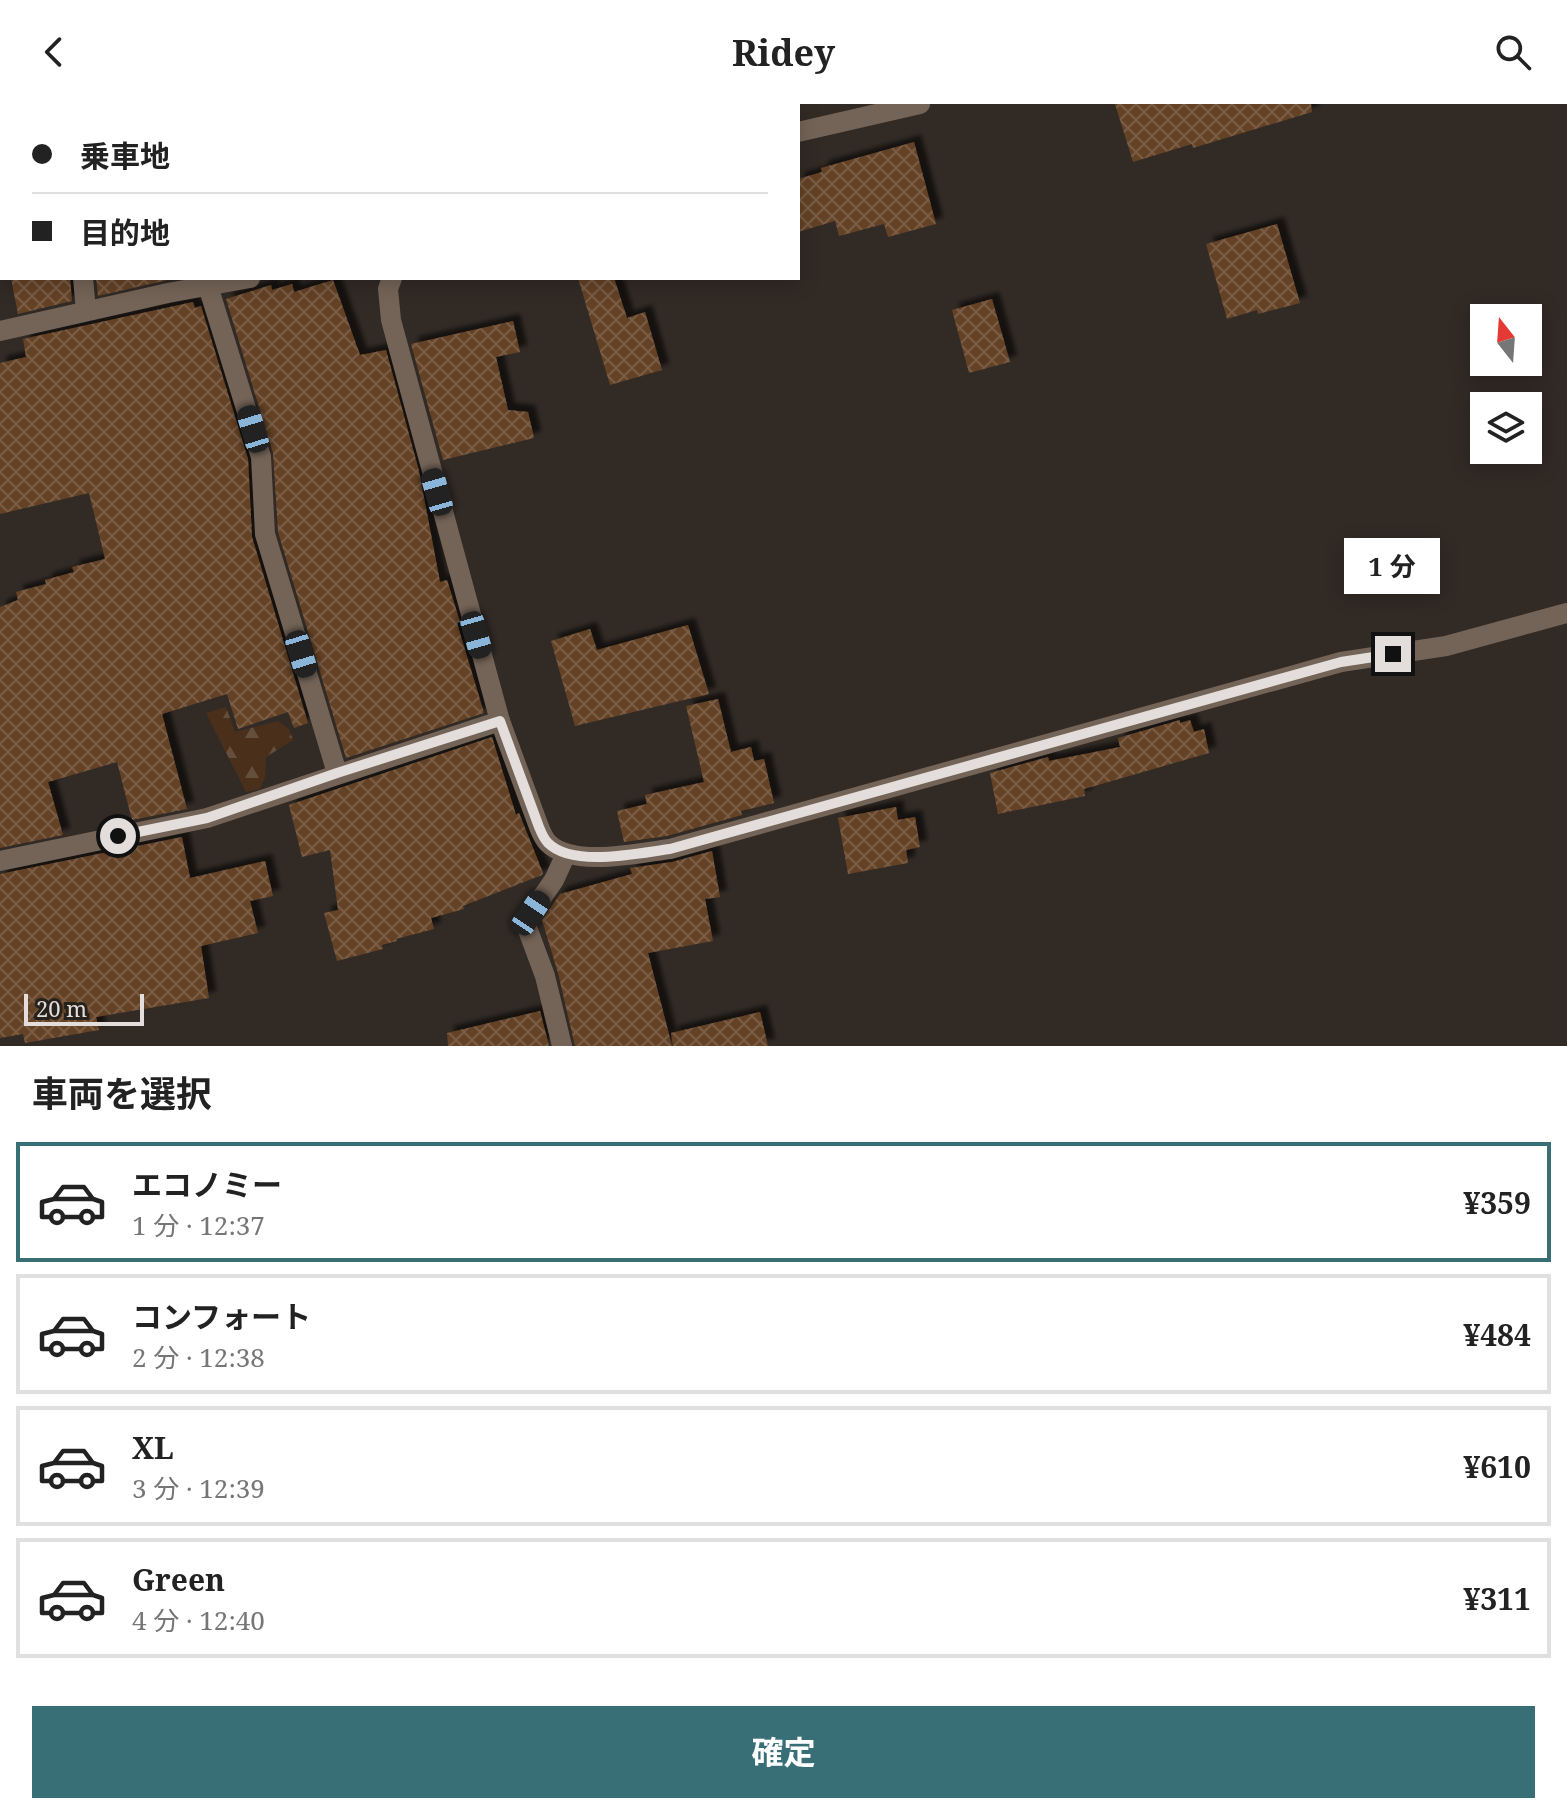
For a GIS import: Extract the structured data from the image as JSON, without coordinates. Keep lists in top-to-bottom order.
{
  "scale_bar": "20 m",
  "north": "top",
  "page": {
    "header": "Ridey",
    "banner": ["乗車地", "目的地"],
    "bubble": "1 分",
    "scale": "20 m",
    "heading": "車両を選択",
    "list": [
      {
        "name": "エコノミー",
        "note": "1 分 · 12:37",
        "value": "¥359"
      },
      {
        "name": "コンフォート",
        "note": "2 分 · 12:38",
        "value": "¥484"
      },
      {
        "name": "XL",
        "note": "3 分 · 12:39",
        "value": "¥610"
      },
      {
        "name": "Green",
        "note": "4 分 · 12:40",
        "value": "¥311"
      }
    ],
    "buttons": "確定"
  }
}
